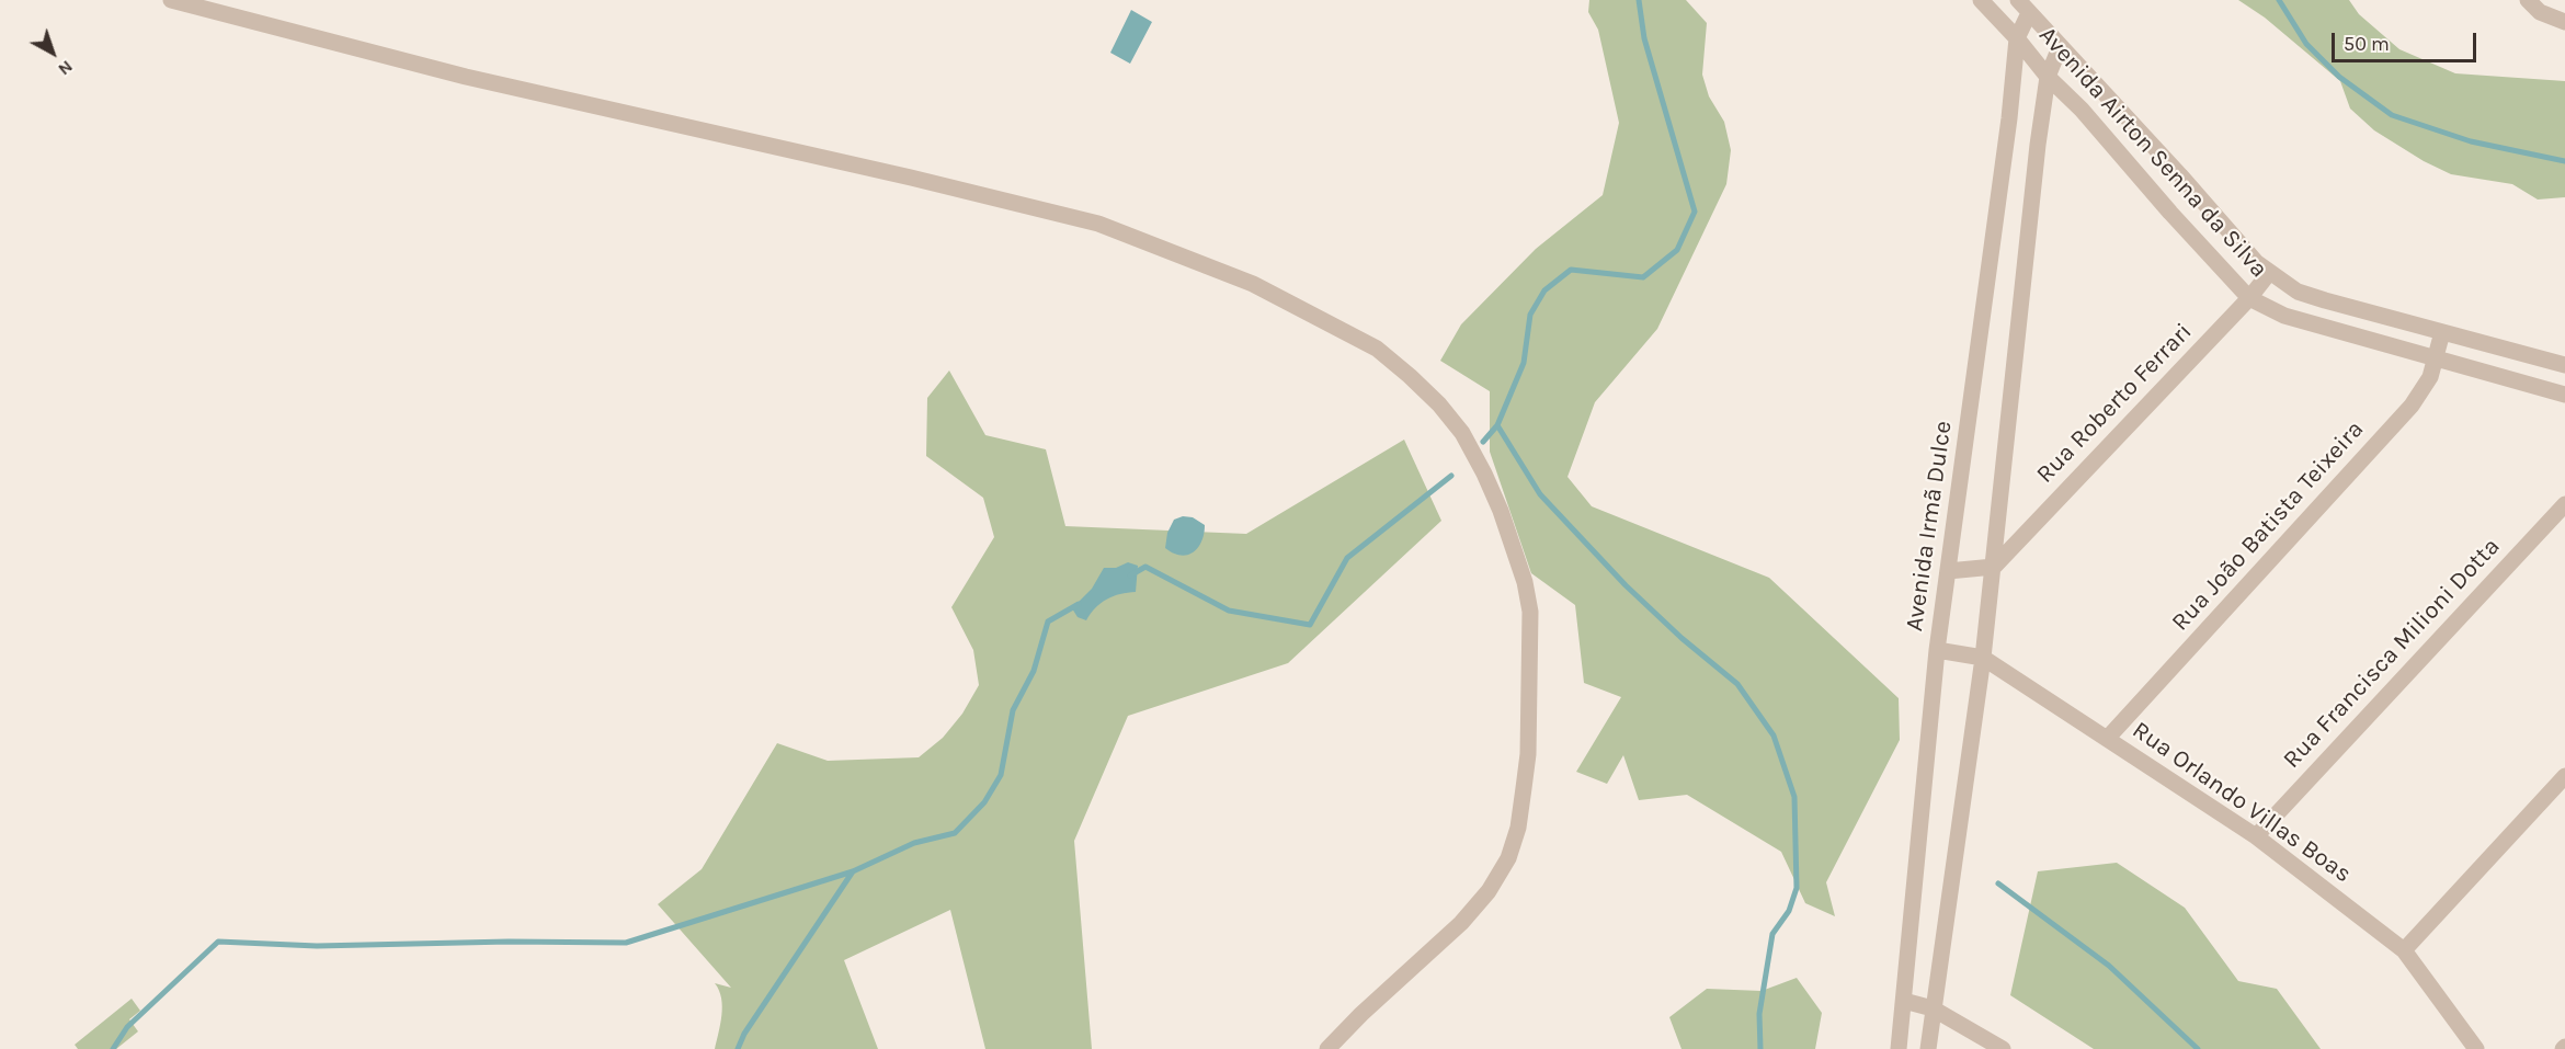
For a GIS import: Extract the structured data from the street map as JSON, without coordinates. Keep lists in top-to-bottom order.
{
  "streets": {
    "street": [
      "Avenida Airton Senna da Silva",
      "Rua Roberto Ferrari",
      "Avenida Irmã Dulce",
      "Rua João Batista Teixeira",
      "Rua Francisca Milioni Dotta",
      "Rua Orlando Villas Boas"
    ]
  },
  "crossings": [
    ["Avenida Airton Senna da Silva", "Rua Roberto Ferrari"],
    ["Avenida Airton Senna da Silva", "Avenida Irmã Dulce"],
    ["Avenida Airton Senna da Silva", "Rua João Batista Teixeira"],
    ["Avenida Irmã Dulce", "Rua Orlando Villas Boas"],
    ["Rua João Batista Teixeira", "Rua Orlando Villas Boas"],
    ["Rua Francisca Milioni Dotta", "Rua Orlando Villas Boas"]
  ],
  "scale_bar": "50 m",
  "north": "bottom right"
}
